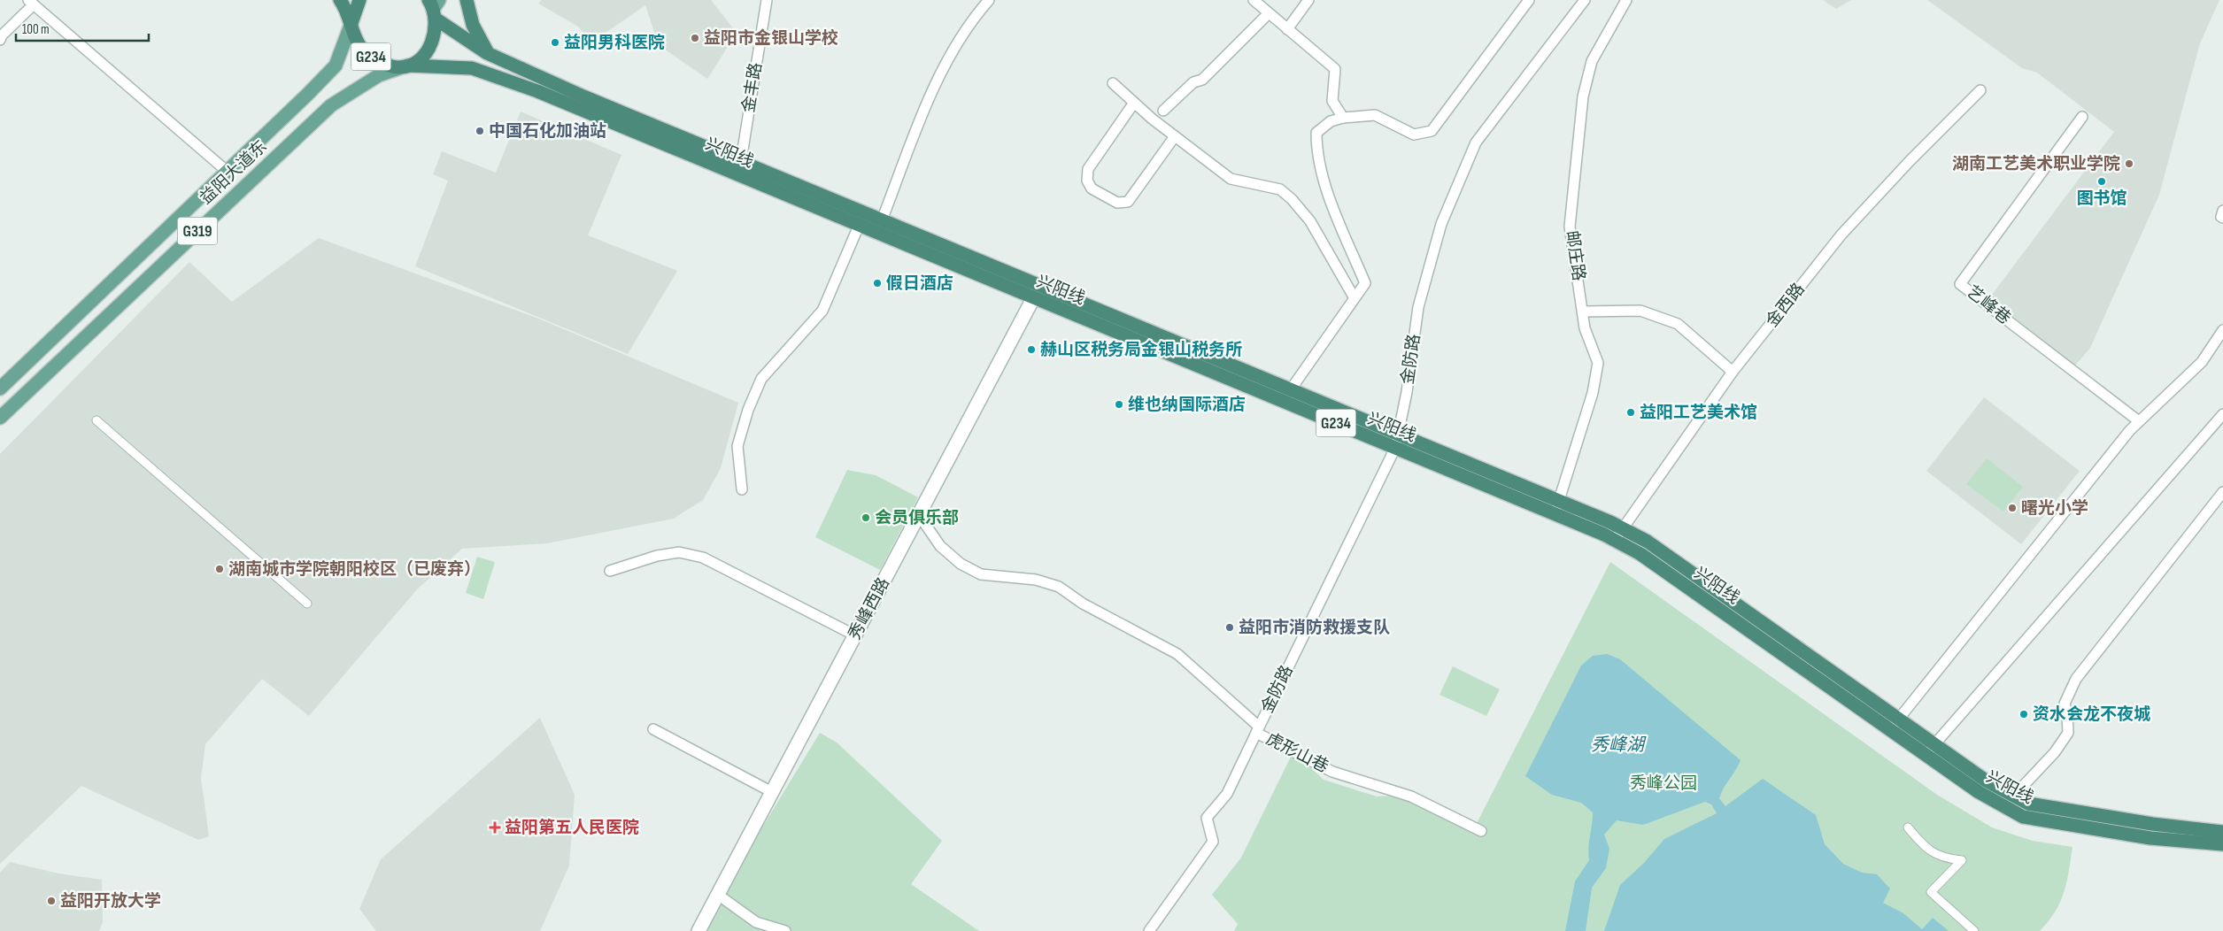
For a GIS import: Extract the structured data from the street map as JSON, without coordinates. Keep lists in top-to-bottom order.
{
  "streets": {
    "highway": ["G234", "兴阳线"],
    "main road": ["益阳大道东", "G319"],
    "street": [
      "金丰路",
      "邮庄路",
      "金西路",
      "艺峰巷",
      "金防路",
      "秀峰西路",
      "虎形山巷"
    ]
  },
  "crossings": [
    ["G234", "兴阳线"],
    ["G234", "益阳大道东"],
    ["G234", "G319"],
    ["金丰路", "兴阳线"],
    ["兴阳线", "益阳大道东"],
    ["兴阳线", "邮庄路"],
    ["兴阳线", "金西路"],
    ["兴阳线", "金防路"],
    ["兴阳线", "秀峰西路"],
    ["金防路", "虎形山巷"]
  ],
  "water": ["秀峰湖"],
  "parks": ["秀峰公园"],
  "places": {
    "other": [
      "益阳市金银山学校",
      "益阳男科医院",
      "中国石化加油站",
      "湖南工艺美术职业学院",
      "图书馆",
      "假日酒店",
      "赫山区税务局金银山税务所",
      "维也纳国际酒店",
      "益阳工艺美术馆",
      "曙光小学",
      "会员俱乐部",
      "湖南城市学院朝阳校区（已废弃）",
      "益阳市消防救援支队",
      "资水会龙不夜城",
      "益阳开放大学"
    ],
    "health": ["益阳第五人民医院"]
  },
  "scale_bar": "100 m"
}
